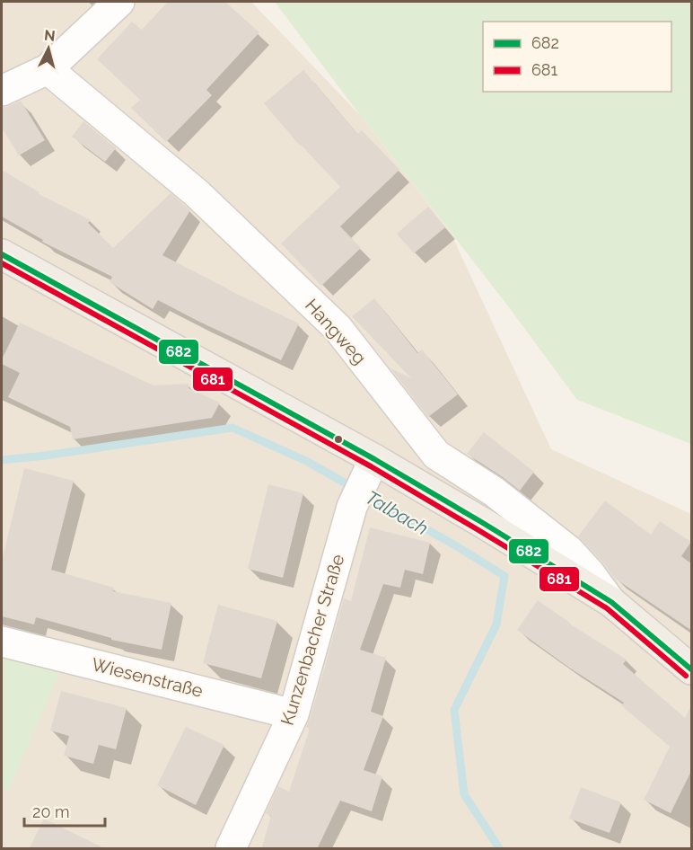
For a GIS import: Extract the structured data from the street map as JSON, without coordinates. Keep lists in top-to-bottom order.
{
  "streets": {
    "street": ["Hangweg", "Kunzenbacher Straße", "Wiesenstraße"]
  },
  "crossings": [
    ["Kunzenbacher Straße", "Wiesenstraße"]
  ],
  "water": ["Talbach"],
  "lines": ["transit line 682", "transit line 681"],
  "legend": ["682", "681"],
  "scale_bar": "20 m",
  "north": "top"
}
